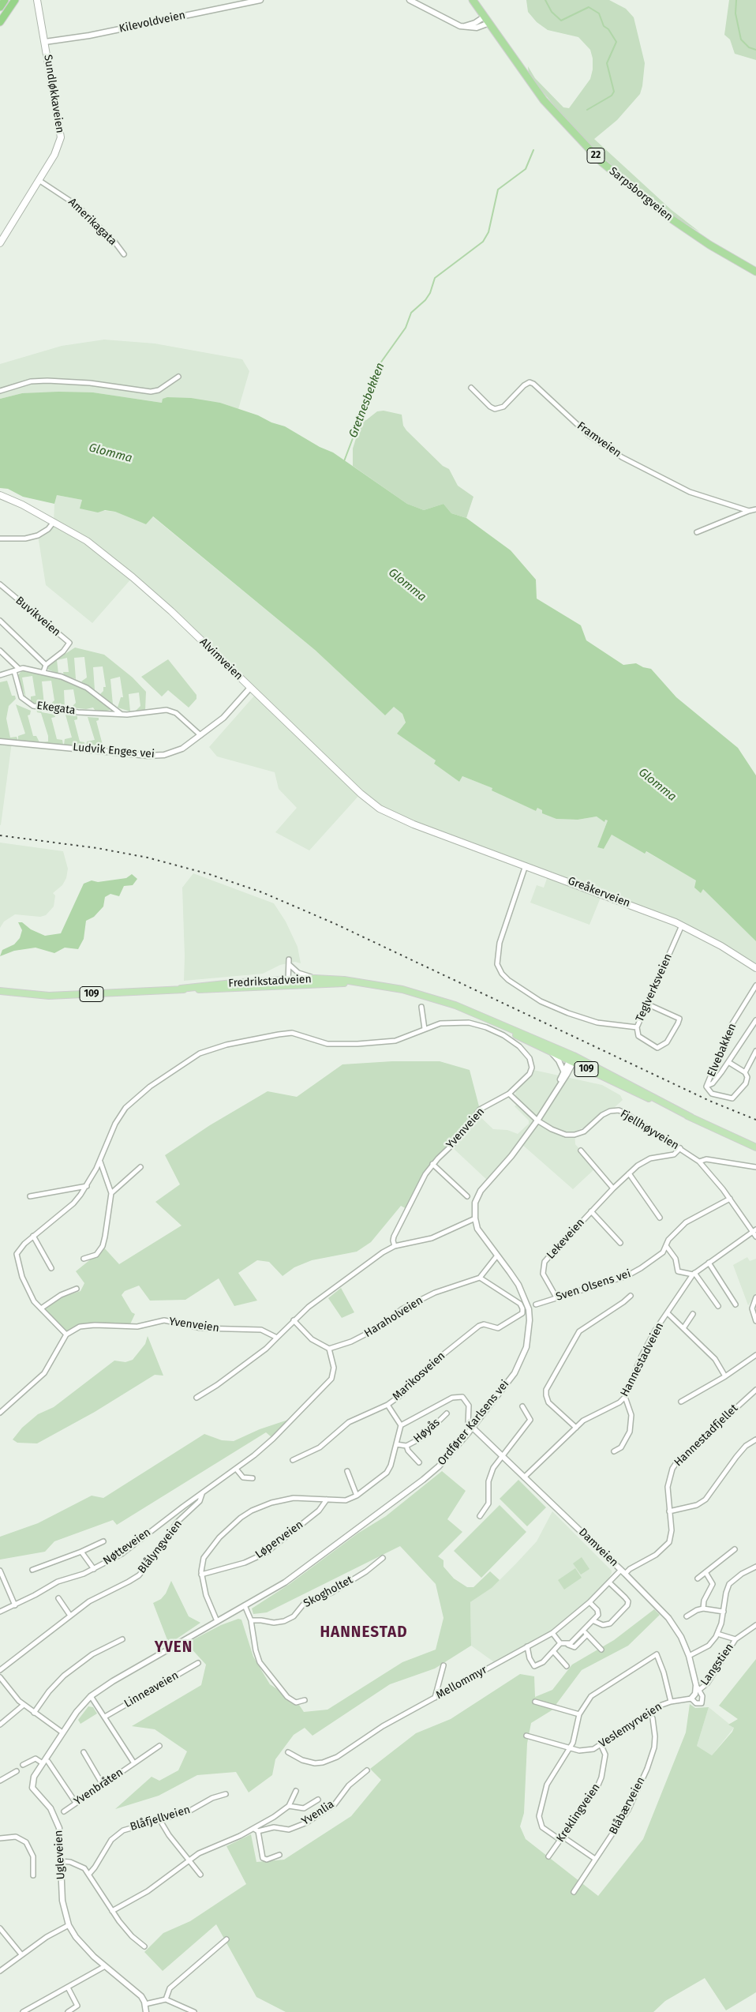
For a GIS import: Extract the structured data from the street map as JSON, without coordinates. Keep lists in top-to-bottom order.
{
  "streets": {
    "highway": ["22", "Sarpsborgveien"],
    "main road": [
      "Sundløkkaveien",
      "Alvimveien",
      "Greåkerveien",
      "Fredrikstadveien",
      "109"
    ],
    "street": [
      "Kilevoldveien",
      "Amerikagata",
      "Framveien",
      "Buvikveien",
      "Ekegata",
      "Ludvik Enges vei",
      "Teglverksveien",
      "Elvebakken",
      "Yvenveien",
      "Fjellhøyveien",
      "Lekeveien",
      "Sven Olsens vei",
      "Haraholveien",
      "Hannestadveien",
      "Marikosveien",
      "Ordfører Karlsens vei",
      "Høyås",
      "Hannestadfjellet",
      "Løperveien",
      "Nøtteveien",
      "Blålyngveien",
      "Damveien",
      "Skogholtet",
      "Langstien",
      "Mellommyr",
      "Linneaveien",
      "Veslemyrveien",
      "Yvenbråten",
      "Blåbærveien",
      "Yvenlia",
      "Kreklingveien",
      "Blåfjellveien",
      "Ugleveien"
    ]
  },
  "crossings": [
    ["Kilevoldveien", "Sundløkkaveien"],
    ["Sundløkkaveien", "Amerikagata"],
    ["Alvimveien", "Ludvik Enges vei"],
    ["Alvimveien", "Greåkerveien"],
    ["Ekegata", "Ludvik Enges vei"],
    ["Greåkerveien", "Teglverksveien"],
    ["Fredrikstadveien", "Ordfører Karlsens vei"],
    ["Fjellhøyveien", "Lekeveien"],
    ["Fjellhøyveien", "Sven Olsens vei"],
    ["Fjellhøyveien", "Hannestadveien"],
    ["Fjellhøyveien", "Ordfører Karlsens vei"],
    ["Lekeveien", "Sven Olsens vei"],
    ["Haraholveien", "Marikosveien"],
    ["Haraholveien", "Nøtteveien"],
    ["Hannestadveien", "Damveien"],
    ["Ordfører Karlsens vei", "Damveien"],
    ["Ordfører Karlsens vei", "Yvenbråten"],
    ["Ordfører Karlsens vei", "Ugleveien"],
    ["Hannestadfjellet", "Damveien"],
    ["Hannestadfjellet", "Mellommyr"],
    ["Nøtteveien", "Blålyngveien"],
    ["Damveien", "Langstien"],
    ["Damveien", "Mellommyr"],
    ["Damveien", "Veslemyrveien"],
    ["Linneaveien", "Yvenbråten"],
    ["Veslemyrveien", "Blåbærveien"],
    ["Veslemyrveien", "Kreklingveien"],
    ["Yvenbråten", "Ugleveien"]
  ],
  "districts": ["HANNESTAD", "YVEN"],
  "water": ["Gretnesbekken", "Glomma"]
}
